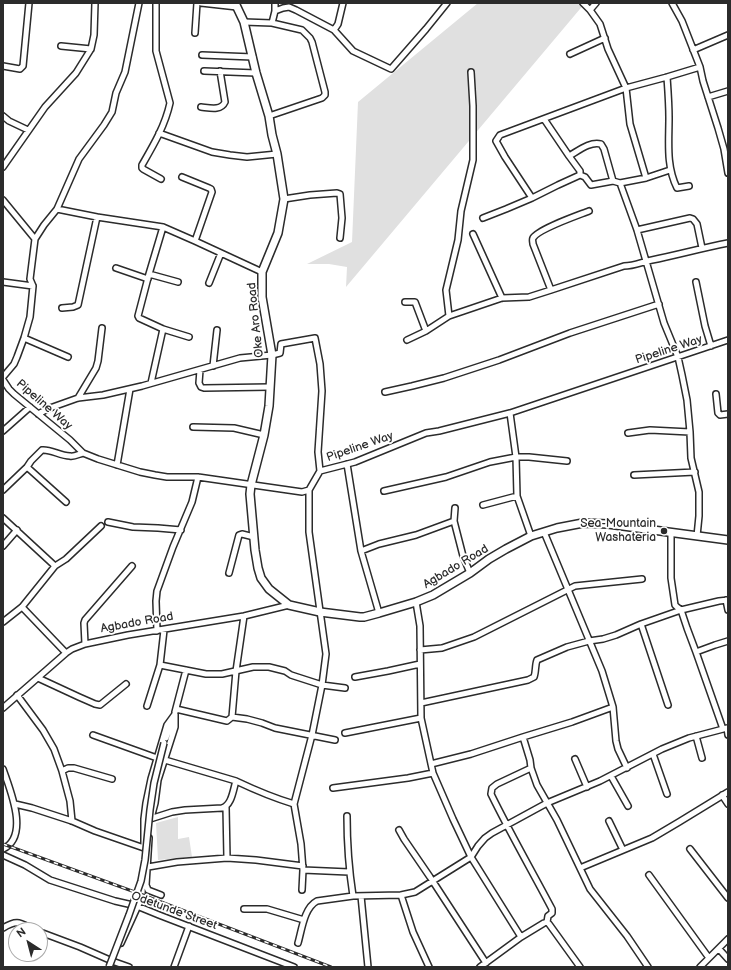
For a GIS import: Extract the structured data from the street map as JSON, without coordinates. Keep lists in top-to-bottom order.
{
  "streets": {
    "main road": ["Oke Aro Road", "Agbado Road"],
    "street": ["Pipeline Way", "Odetunde Street"]
  },
  "crossings": [
    ["Oke Aro Road", "Pipeline Way"],
    ["Oke Aro Road", "Agbado Road"]
  ],
  "places": ["Sea-Mountain Washateria"],
  "north": "top left"
}
